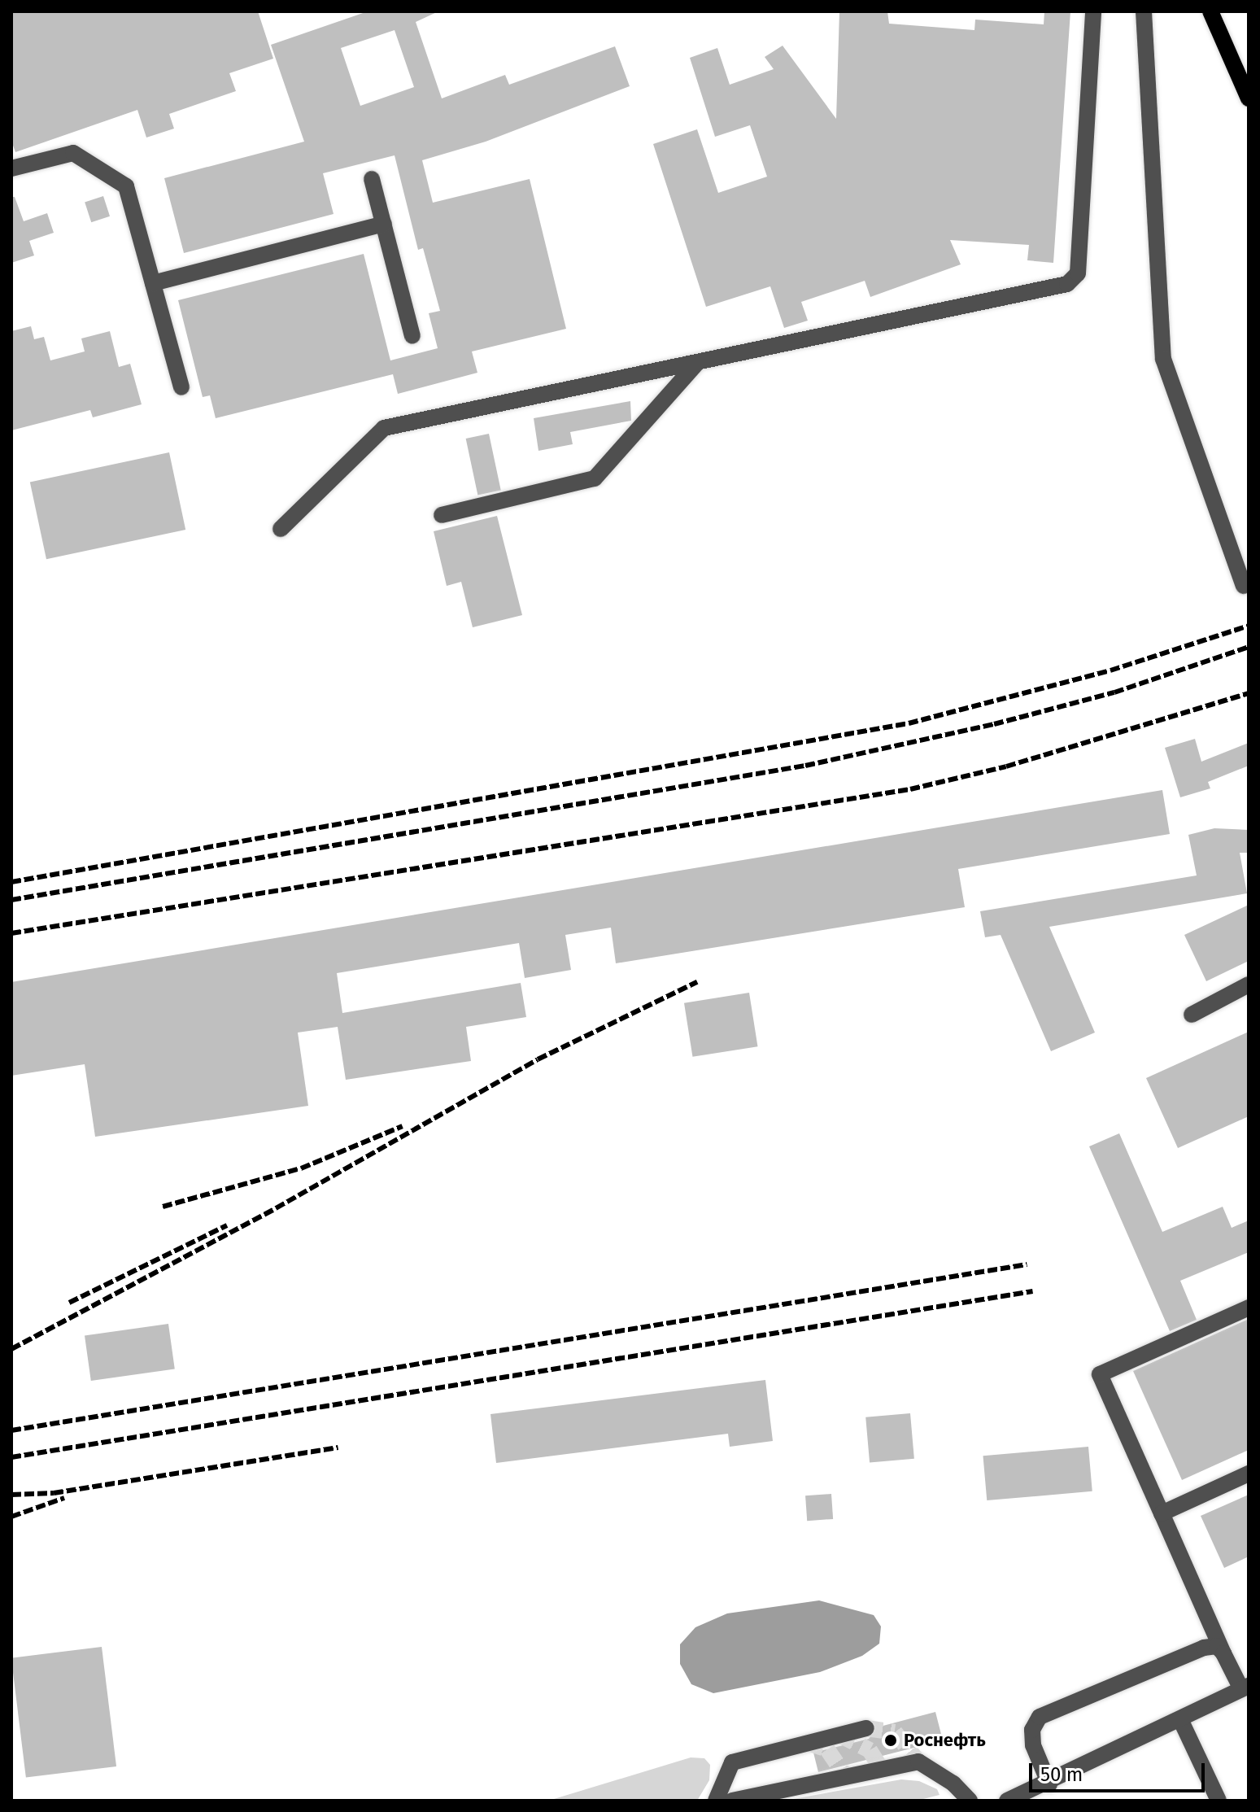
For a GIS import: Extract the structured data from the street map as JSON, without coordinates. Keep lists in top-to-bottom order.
{
  "places": ["Роснефть"],
  "scale_bar": "50 m"
}
